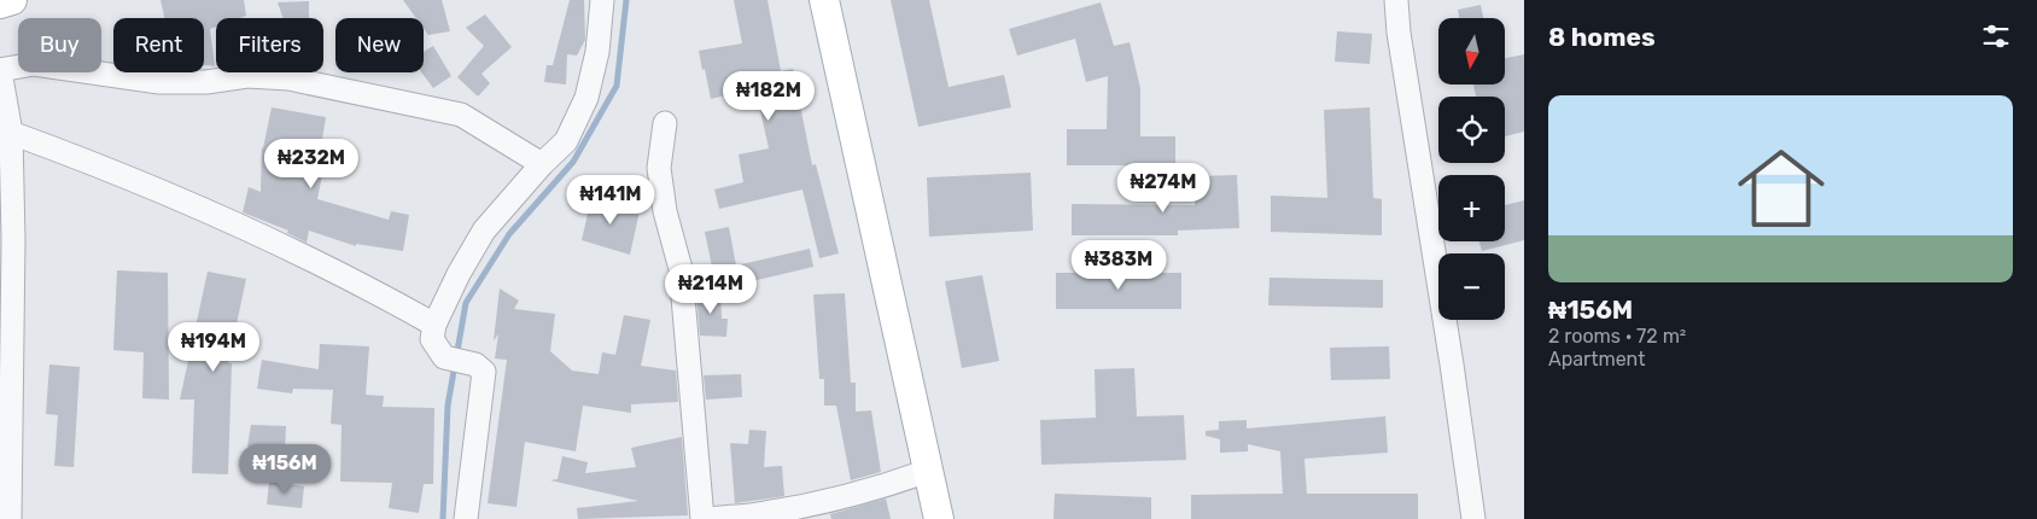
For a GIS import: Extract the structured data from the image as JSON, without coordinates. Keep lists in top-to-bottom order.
{
  "north": "bottom",
  "page": {
    "heading": "8 homes",
    "map_buttons": ["+", "−"],
    "chip": [
      "Buy",
      "Rent",
      "Filters",
      "New"
    ],
    "price": [
      "₦182M",
      "₦232M",
      "₦274M",
      "₦141M",
      "₦383M",
      "₦214M",
      "₦194M",
      "₦156M"
    ],
    "list": [
      {
        "name": "₦156M",
        "note": "2 rooms · 72 m² · Apartment"
      }
    ]
  }
}
